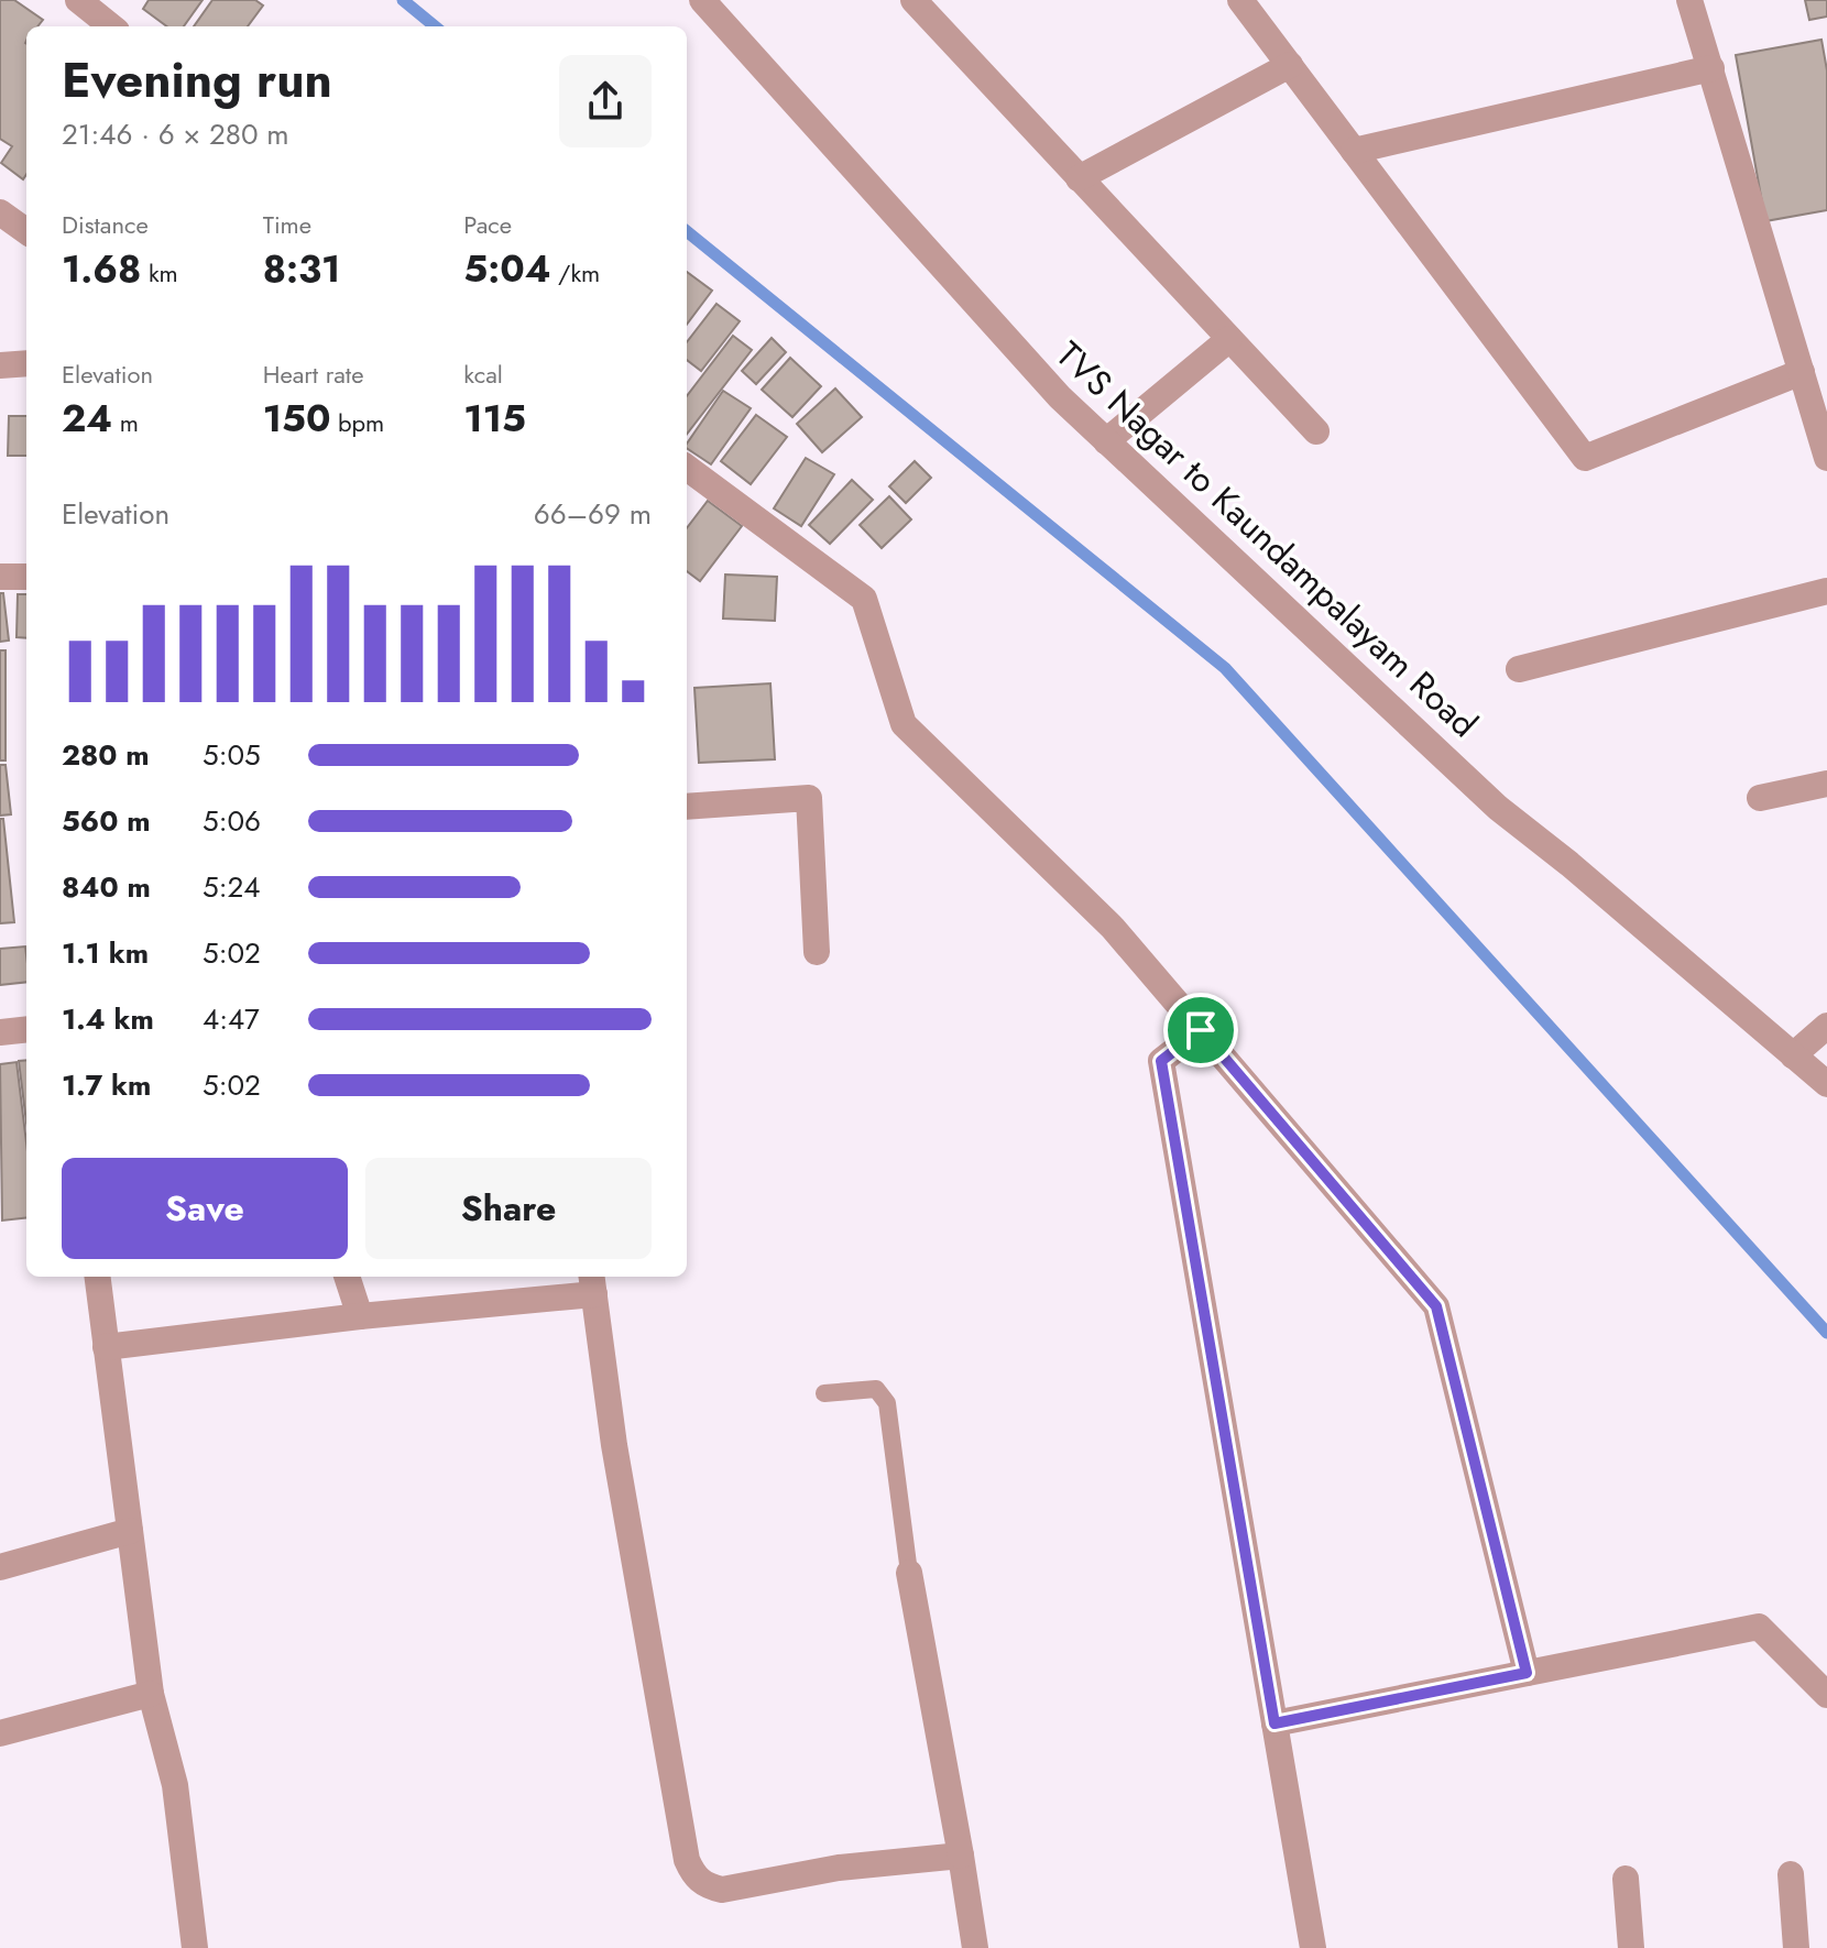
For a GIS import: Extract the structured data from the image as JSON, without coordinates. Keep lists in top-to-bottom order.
{
  "streets": {
    "street": ["TVS Nagar to Kaundampalayam Road"]
  },
  "page": {
    "heading": ["Evening run", "21:46 · 6 × 280 m"],
    "stats": [
      ["Distance", "1.68 km"],
      ["Time", "8:31"],
      ["Pace", "5:04 /km"],
      ["Elevation", "24 m"],
      ["Heart rate", "150 bpm"],
      ["kcal", "115"]
    ],
    "chart": ["Elevation", "66–69 m"],
    "list": [
      {
        "name": "280 m",
        "note": "5:05"
      },
      {
        "name": "560 m",
        "note": "5:06"
      },
      {
        "name": "840 m",
        "note": "5:24"
      },
      {
        "name": "1.1 km",
        "note": "5:02"
      },
      {
        "name": "1.4 km",
        "note": "4:47"
      },
      {
        "name": "1.7 km",
        "note": "5:02"
      }
    ],
    "buttons": ["Save", "Share"]
  }
}
